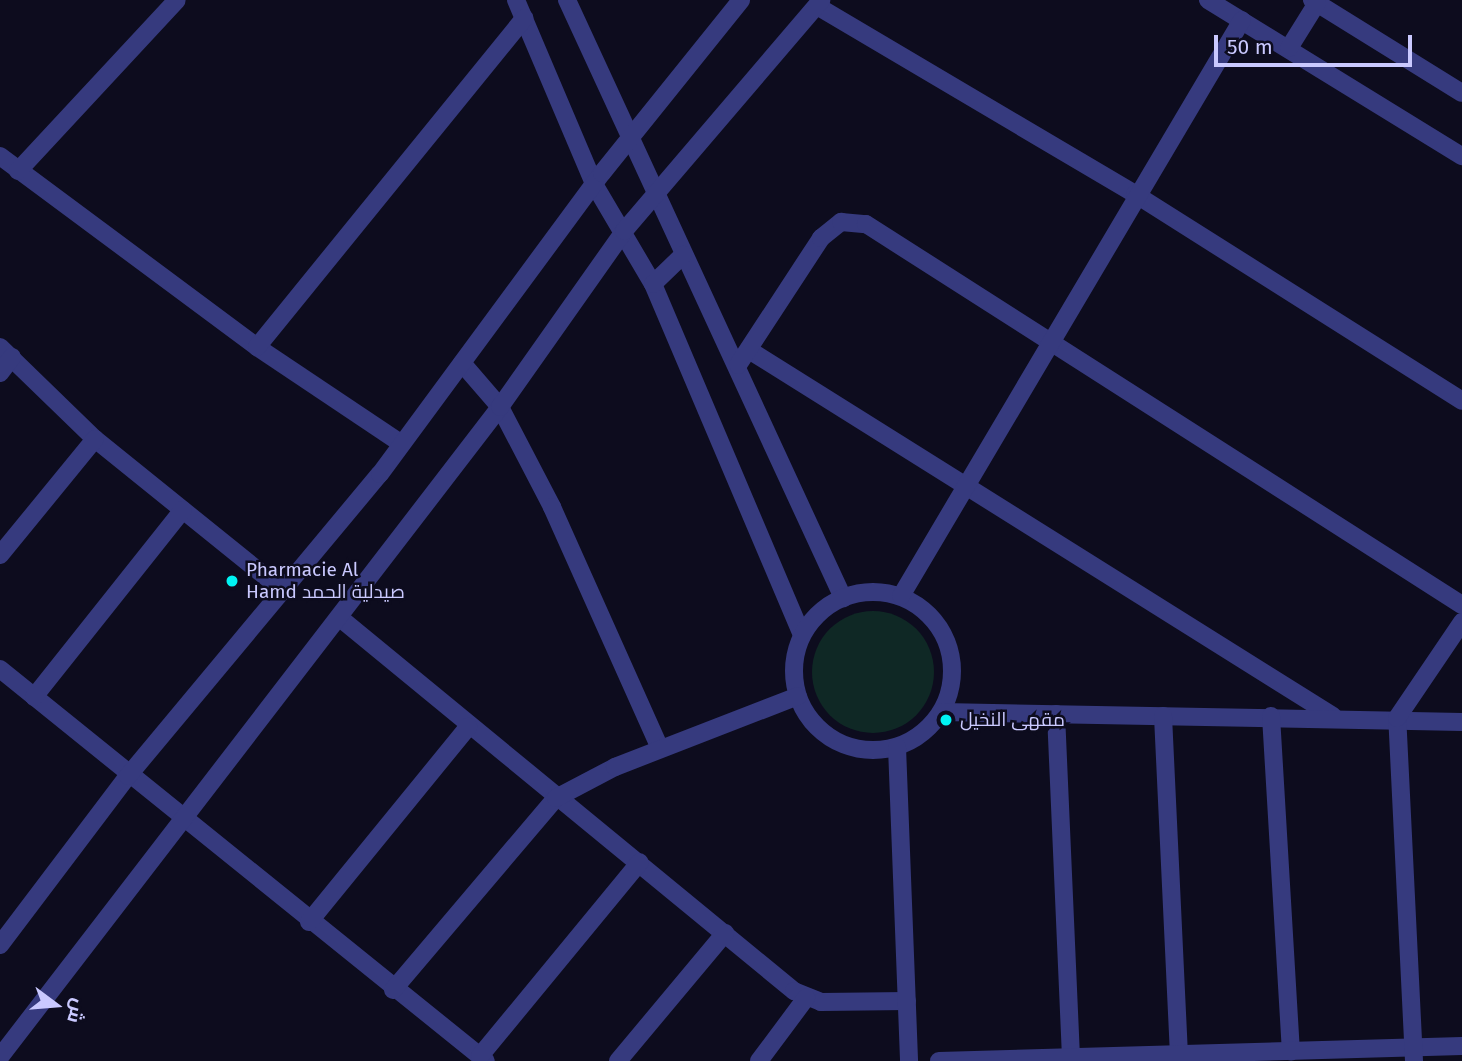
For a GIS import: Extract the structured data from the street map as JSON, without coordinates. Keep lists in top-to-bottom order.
{
  "places": ["Pharmacie Al Hamd صيدلية الحمد", "مقهى النخيل"],
  "scale_bar": "50 m",
  "north": "right"
}
